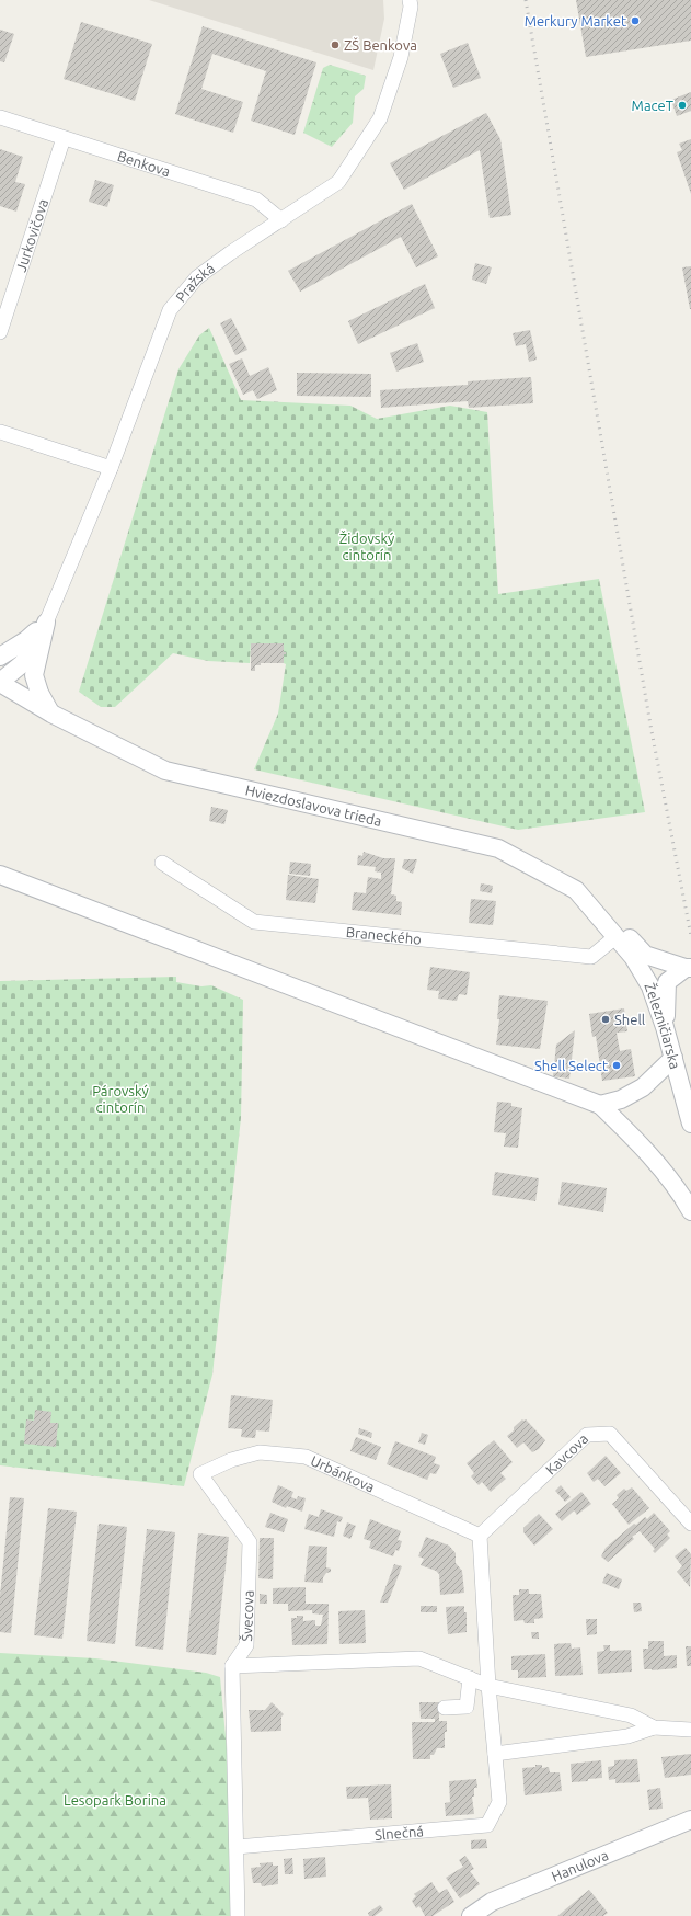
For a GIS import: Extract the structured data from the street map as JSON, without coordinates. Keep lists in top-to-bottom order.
{
  "streets": {
    "street": [
      "Benkova",
      "Jurkovičova",
      "Pražská",
      "Hviezdoslavova trieda",
      "Braneckého",
      "Železničiarska",
      "Kavcova",
      "Urbánkova",
      "Švecova",
      "Slnečná",
      "Hanulova"
    ]
  },
  "crossings": [
    ["Benkova", "Jurkovičova"],
    ["Benkova", "Pražská"],
    ["Hviezdoslavova trieda", "Braneckého"],
    ["Hviezdoslavova trieda", "Železničiarska"],
    ["Braneckého", "Železničiarska"],
    ["Kavcova", "Urbánkova"],
    ["Kavcova", "Slnečná"],
    ["Urbánkova", "Švecova"],
    ["Urbánkova", "Slnečná"]
  ],
  "parks": ["Židovský cintorín", "Párovský cintorín", "Lesopark Borina"],
  "places": [
    "Merkury Market",
    "ZŠ Benkova",
    "MaceT",
    "Shell",
    "Shell Select"
  ]
}
